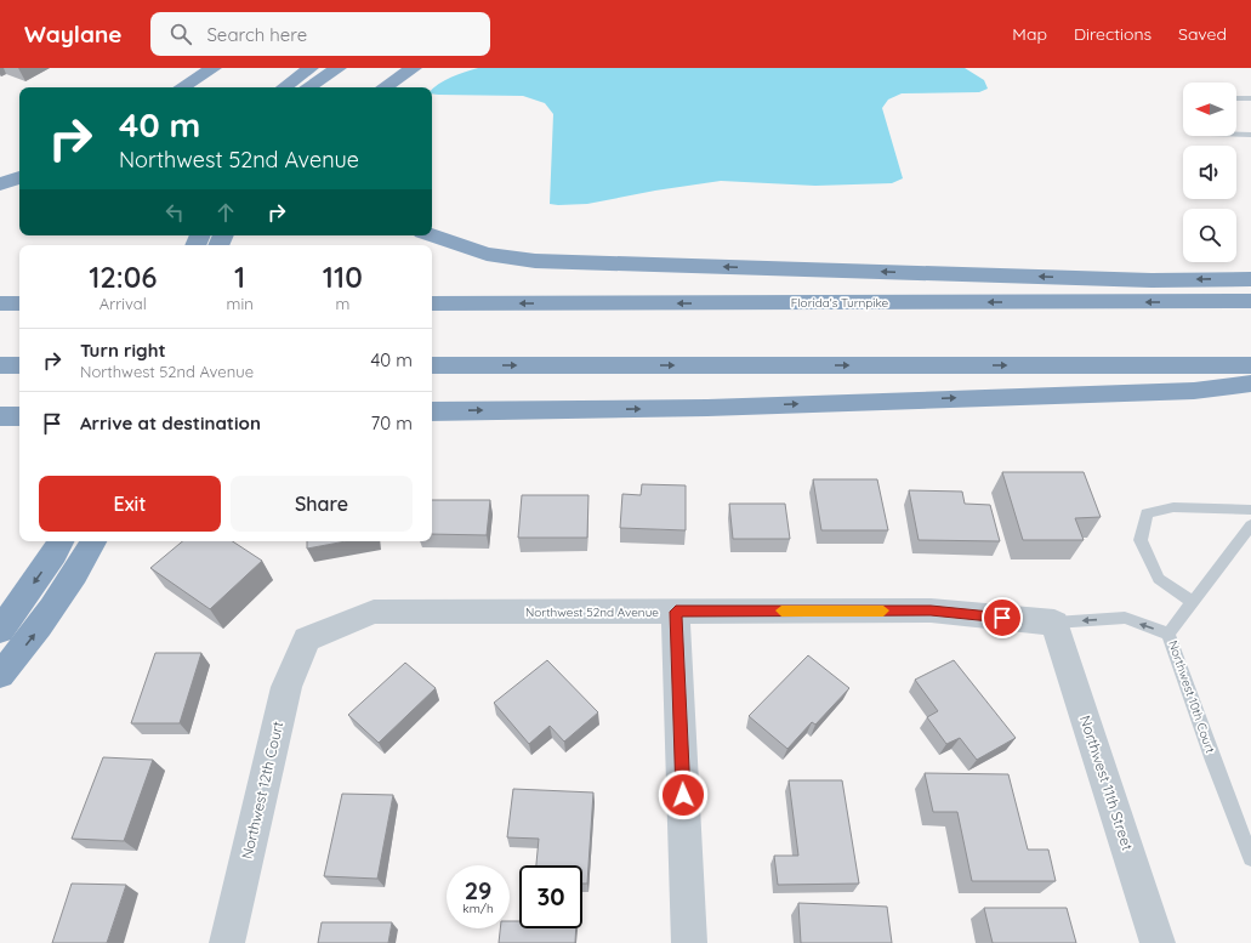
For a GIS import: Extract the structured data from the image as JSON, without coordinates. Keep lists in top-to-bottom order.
{
  "streets": {
    "highway": ["Florida's Turnpike"],
    "street": ["Northwest 52nd Avenue", "Northwest 11th Street", "Northwest 12th Court"],
    "lane": ["Northwest 10th Court"]
  },
  "crossings": [
    ["Northwest 52nd Avenue", "Northwest 10th Court"],
    ["Northwest 52nd Avenue", "Northwest 11th Street"],
    ["Northwest 52nd Avenue", "Northwest 12th Court"]
  ],
  "north": "left",
  "page": {
    "header": "Waylane",
    "search": "Search here",
    "nav": ["Map", "Directions", "Saved"],
    "turn": ["40 m", "Northwest 52nd Avenue"],
    "eta": [
      "12:06",
      "Arrival",
      "1",
      "min",
      "110",
      "m"
    ],
    "list": [
      {
        "name": "Turn right",
        "note": "Northwest 52nd Avenue",
        "value": "40 m"
      },
      {
        "name": "Arrive at destination",
        "value": "70 m"
      }
    ],
    "buttons": ["Exit", "Share"],
    "speed": "29 km/h",
    "limit": "30"
  }
}
